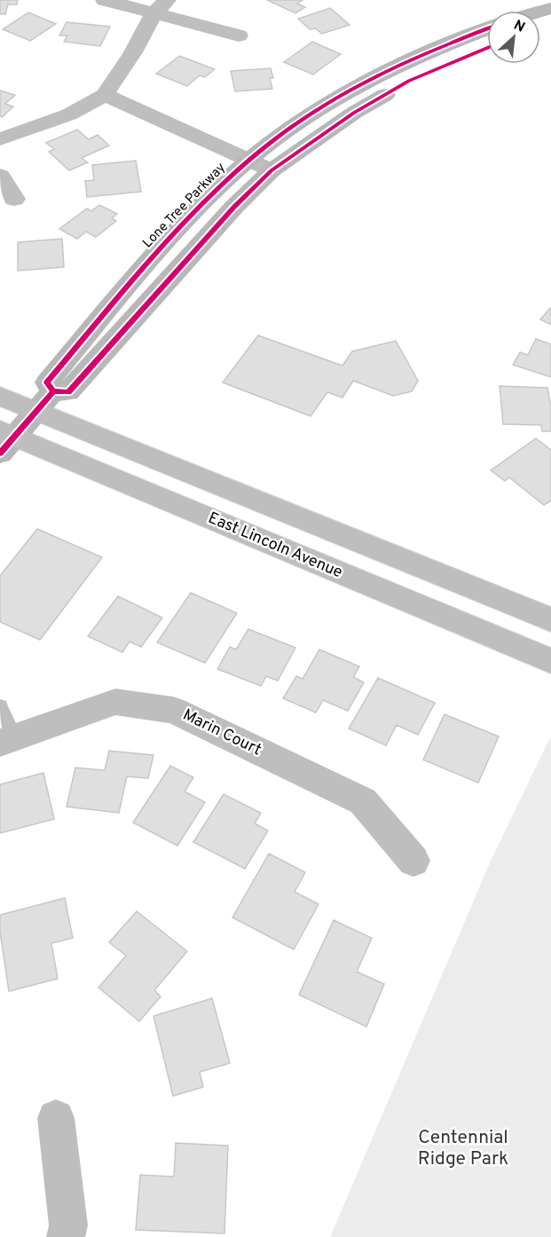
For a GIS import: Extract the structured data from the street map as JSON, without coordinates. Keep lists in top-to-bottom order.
{
  "streets": {
    "street": ["Lone Tree Parkway", "East Lincoln Avenue", "Marin Court"]
  },
  "parks": ["Centennial Ridge Park"],
  "north": "top right"
}
